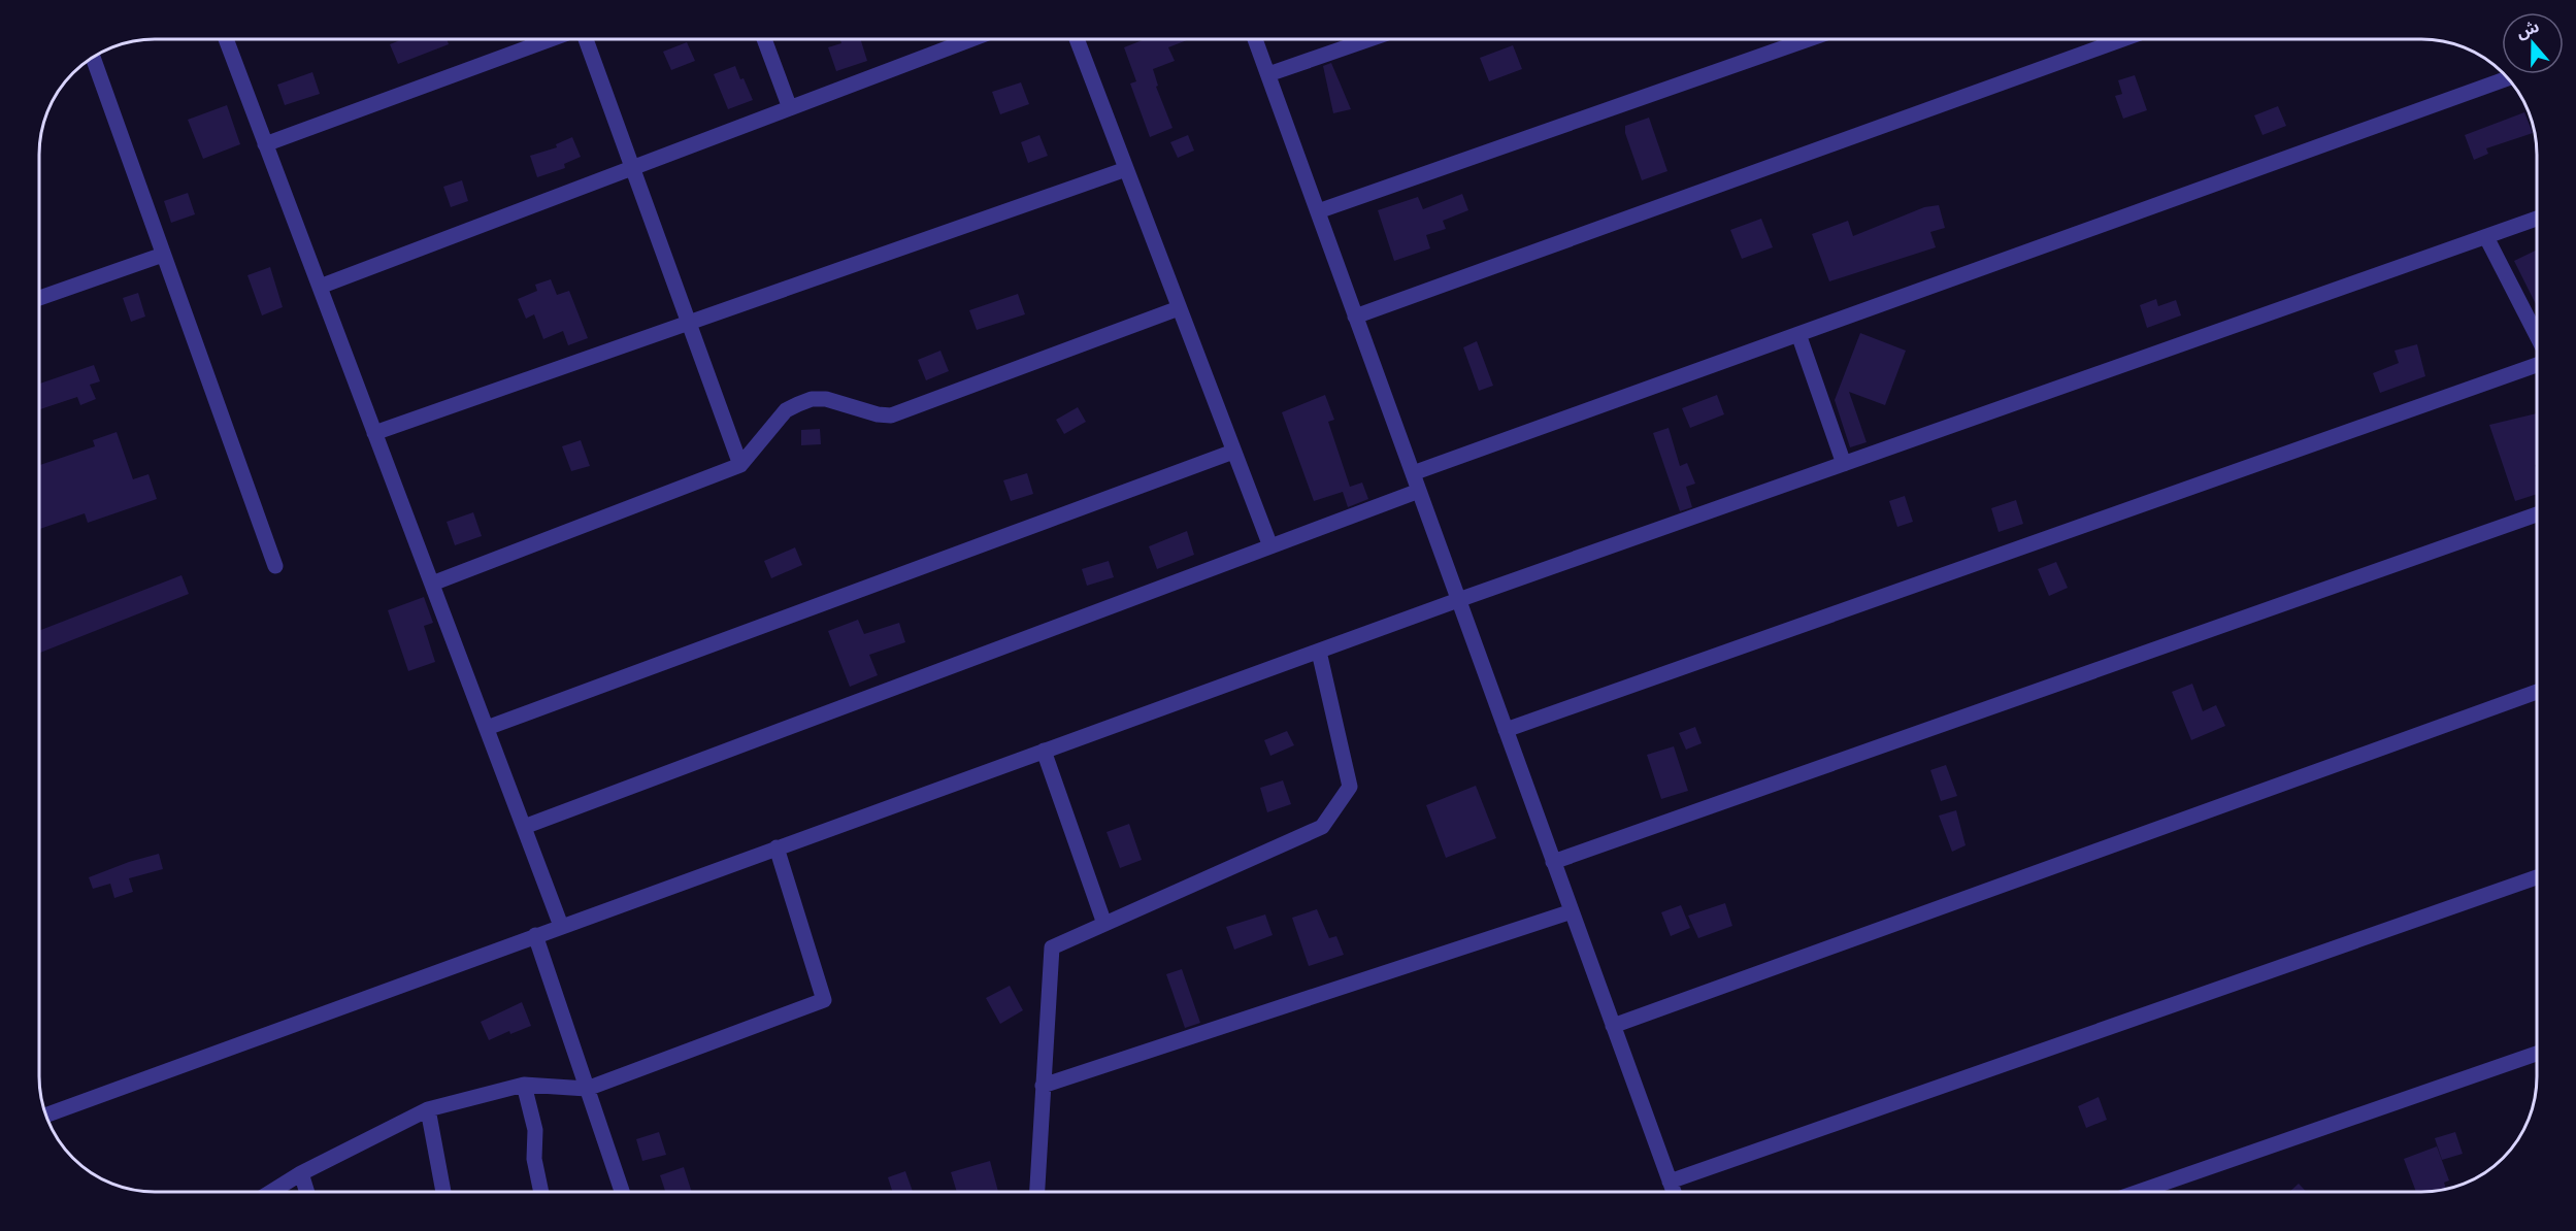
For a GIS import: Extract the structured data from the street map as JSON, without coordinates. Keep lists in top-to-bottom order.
{
  "north": "top"
}
